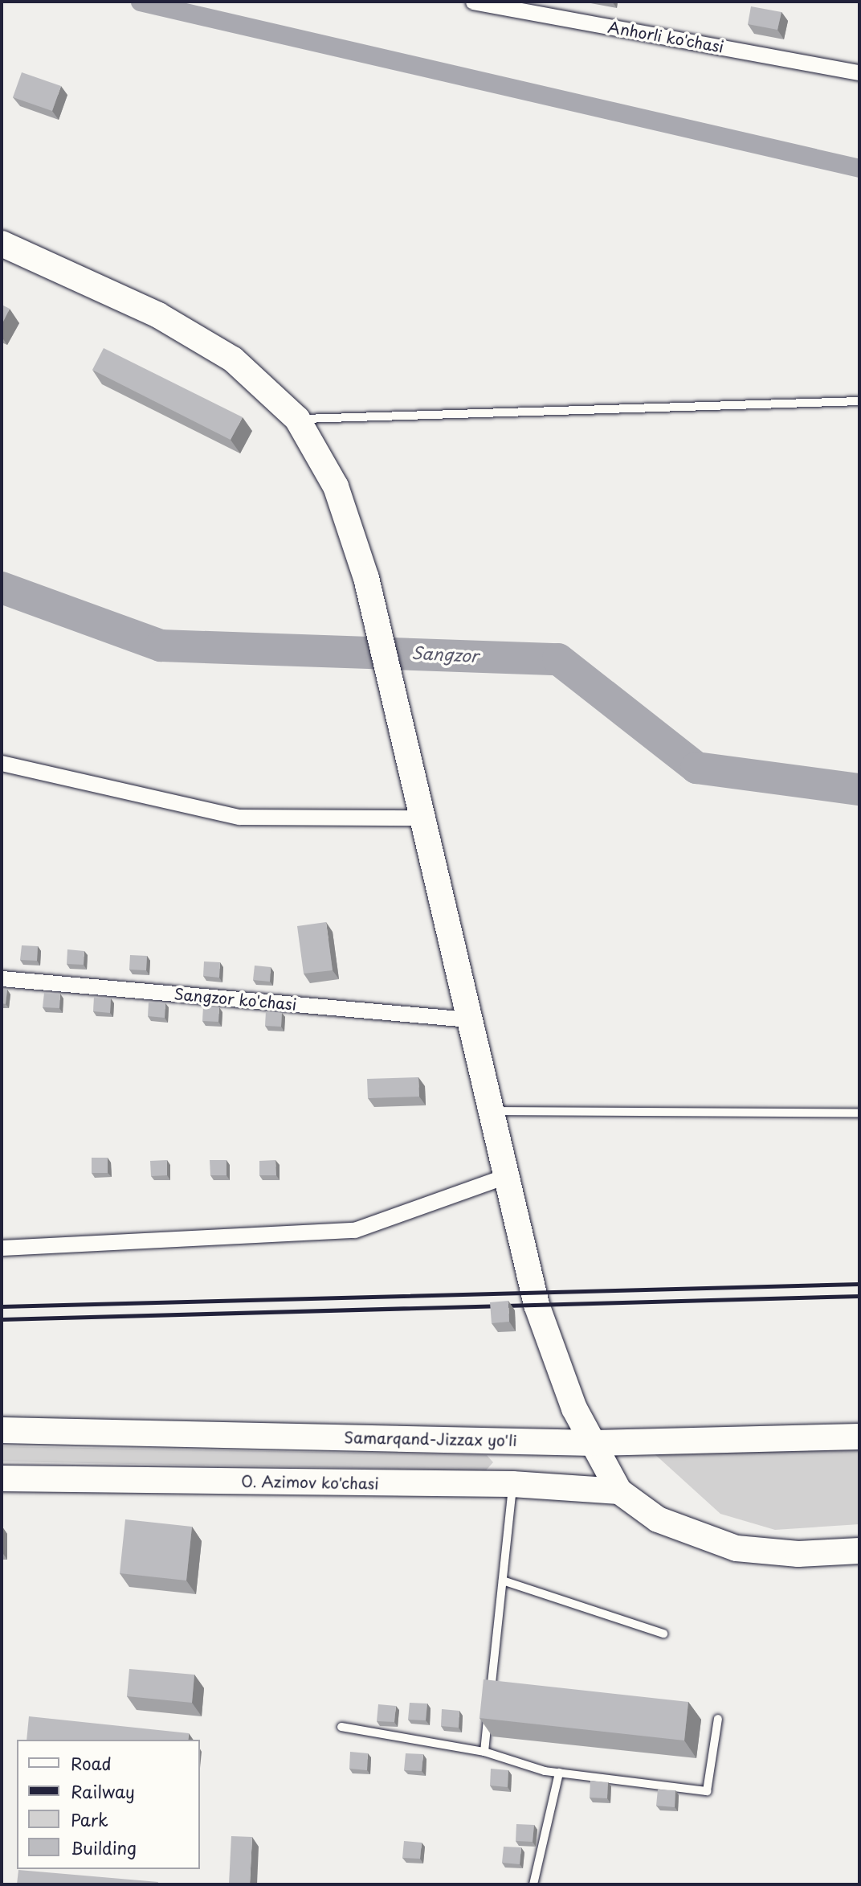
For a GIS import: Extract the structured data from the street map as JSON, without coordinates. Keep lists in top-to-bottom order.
{
  "streets": {
    "main road": ["Samarqand-Jizzax yo'li", "O. Azimov ko'chasi"],
    "street": ["Anhorli ko'chasi", "Sangzor ko'chasi"]
  },
  "water": ["Sangzor"],
  "legend": [
    "Road",
    "Railway",
    "Park",
    "Building"
  ]
}
